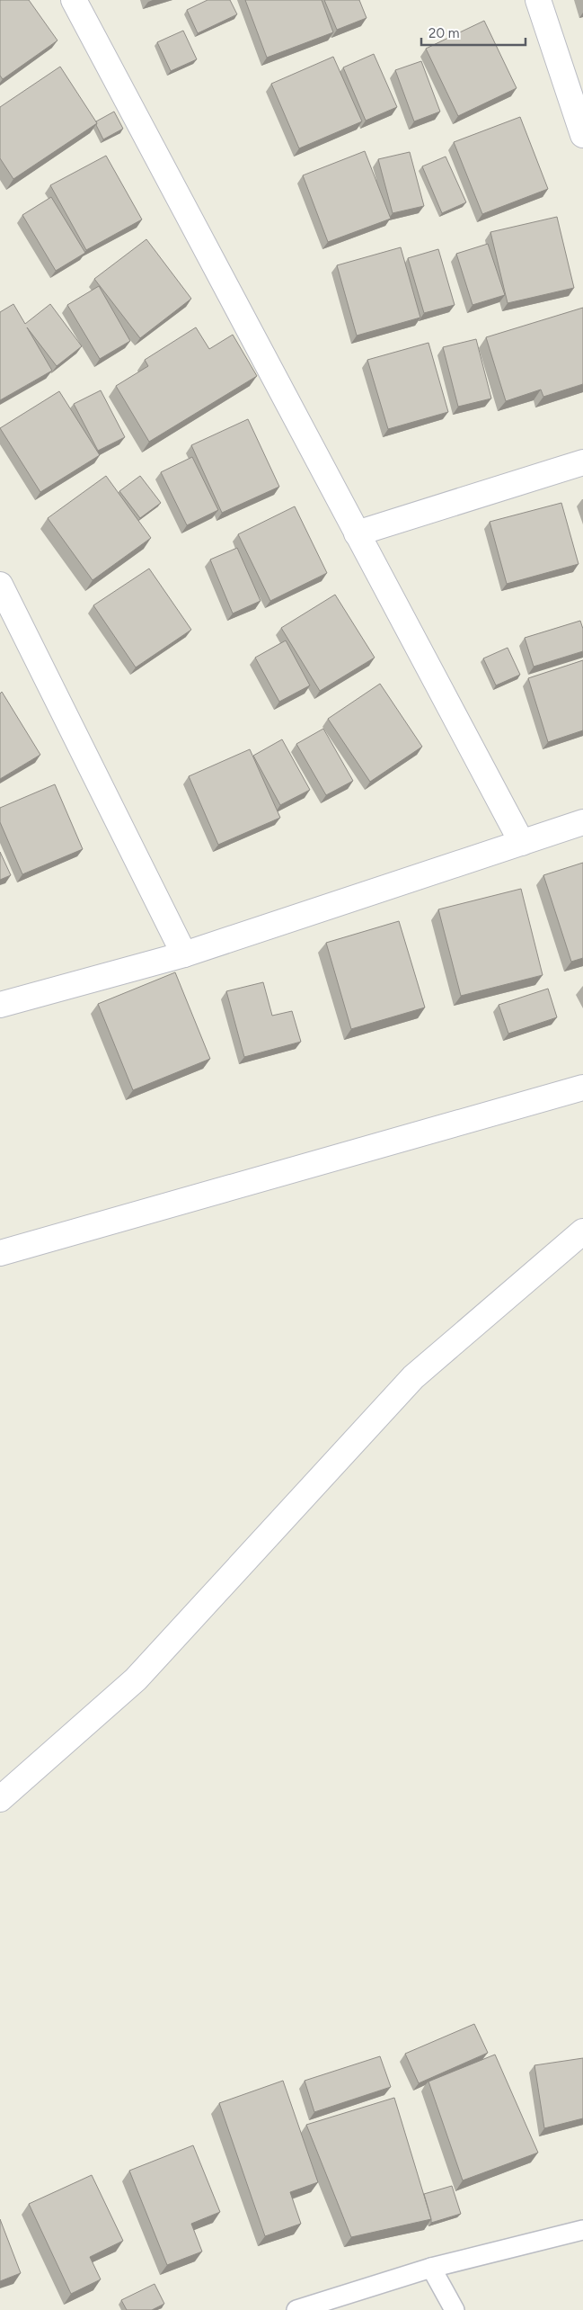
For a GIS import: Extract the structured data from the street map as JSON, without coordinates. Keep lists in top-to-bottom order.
{
  "scale_bar": "20 m"
}
